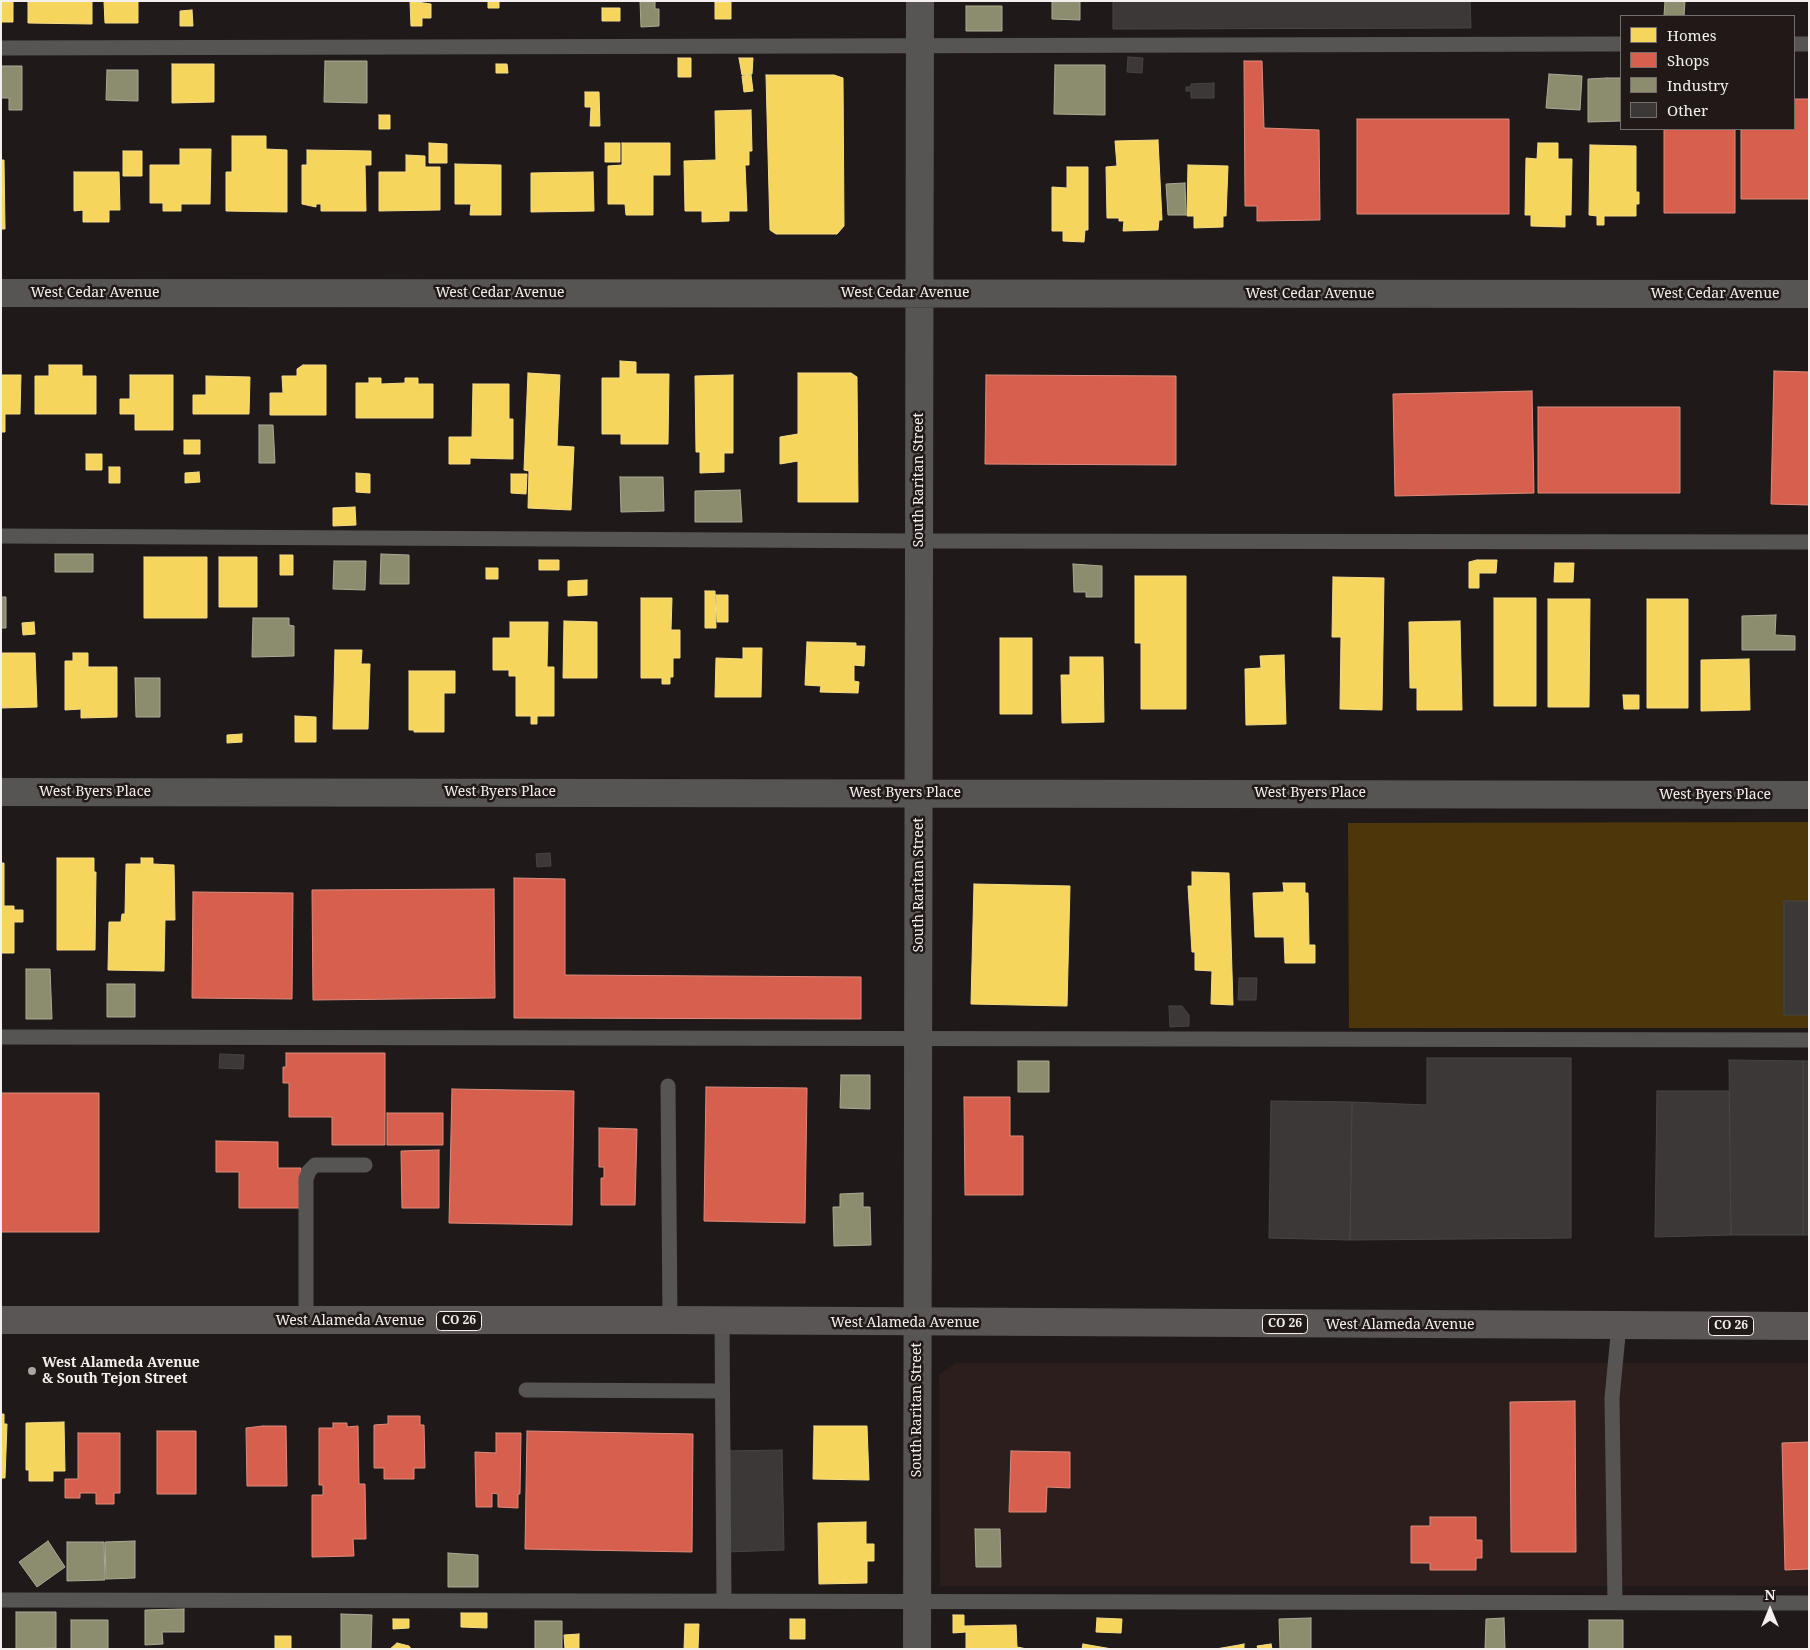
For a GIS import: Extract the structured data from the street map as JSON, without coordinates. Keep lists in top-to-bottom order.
{
  "streets": {
    "main road": ["West Alameda Avenue", "CO 26"],
    "street": ["West Cedar Avenue", "South Raritan Street", "West Byers Place"]
  },
  "crossings": [
    ["West Cedar Avenue", "South Raritan Street"],
    ["South Raritan Street", "West Byers Place"],
    ["South Raritan Street", "West Alameda Avenue"]
  ],
  "places": ["West Alameda Avenue & South Tejon Street"],
  "legend": [
    "Homes",
    "Shops",
    "Industry",
    "Other"
  ],
  "north": "top"
}
